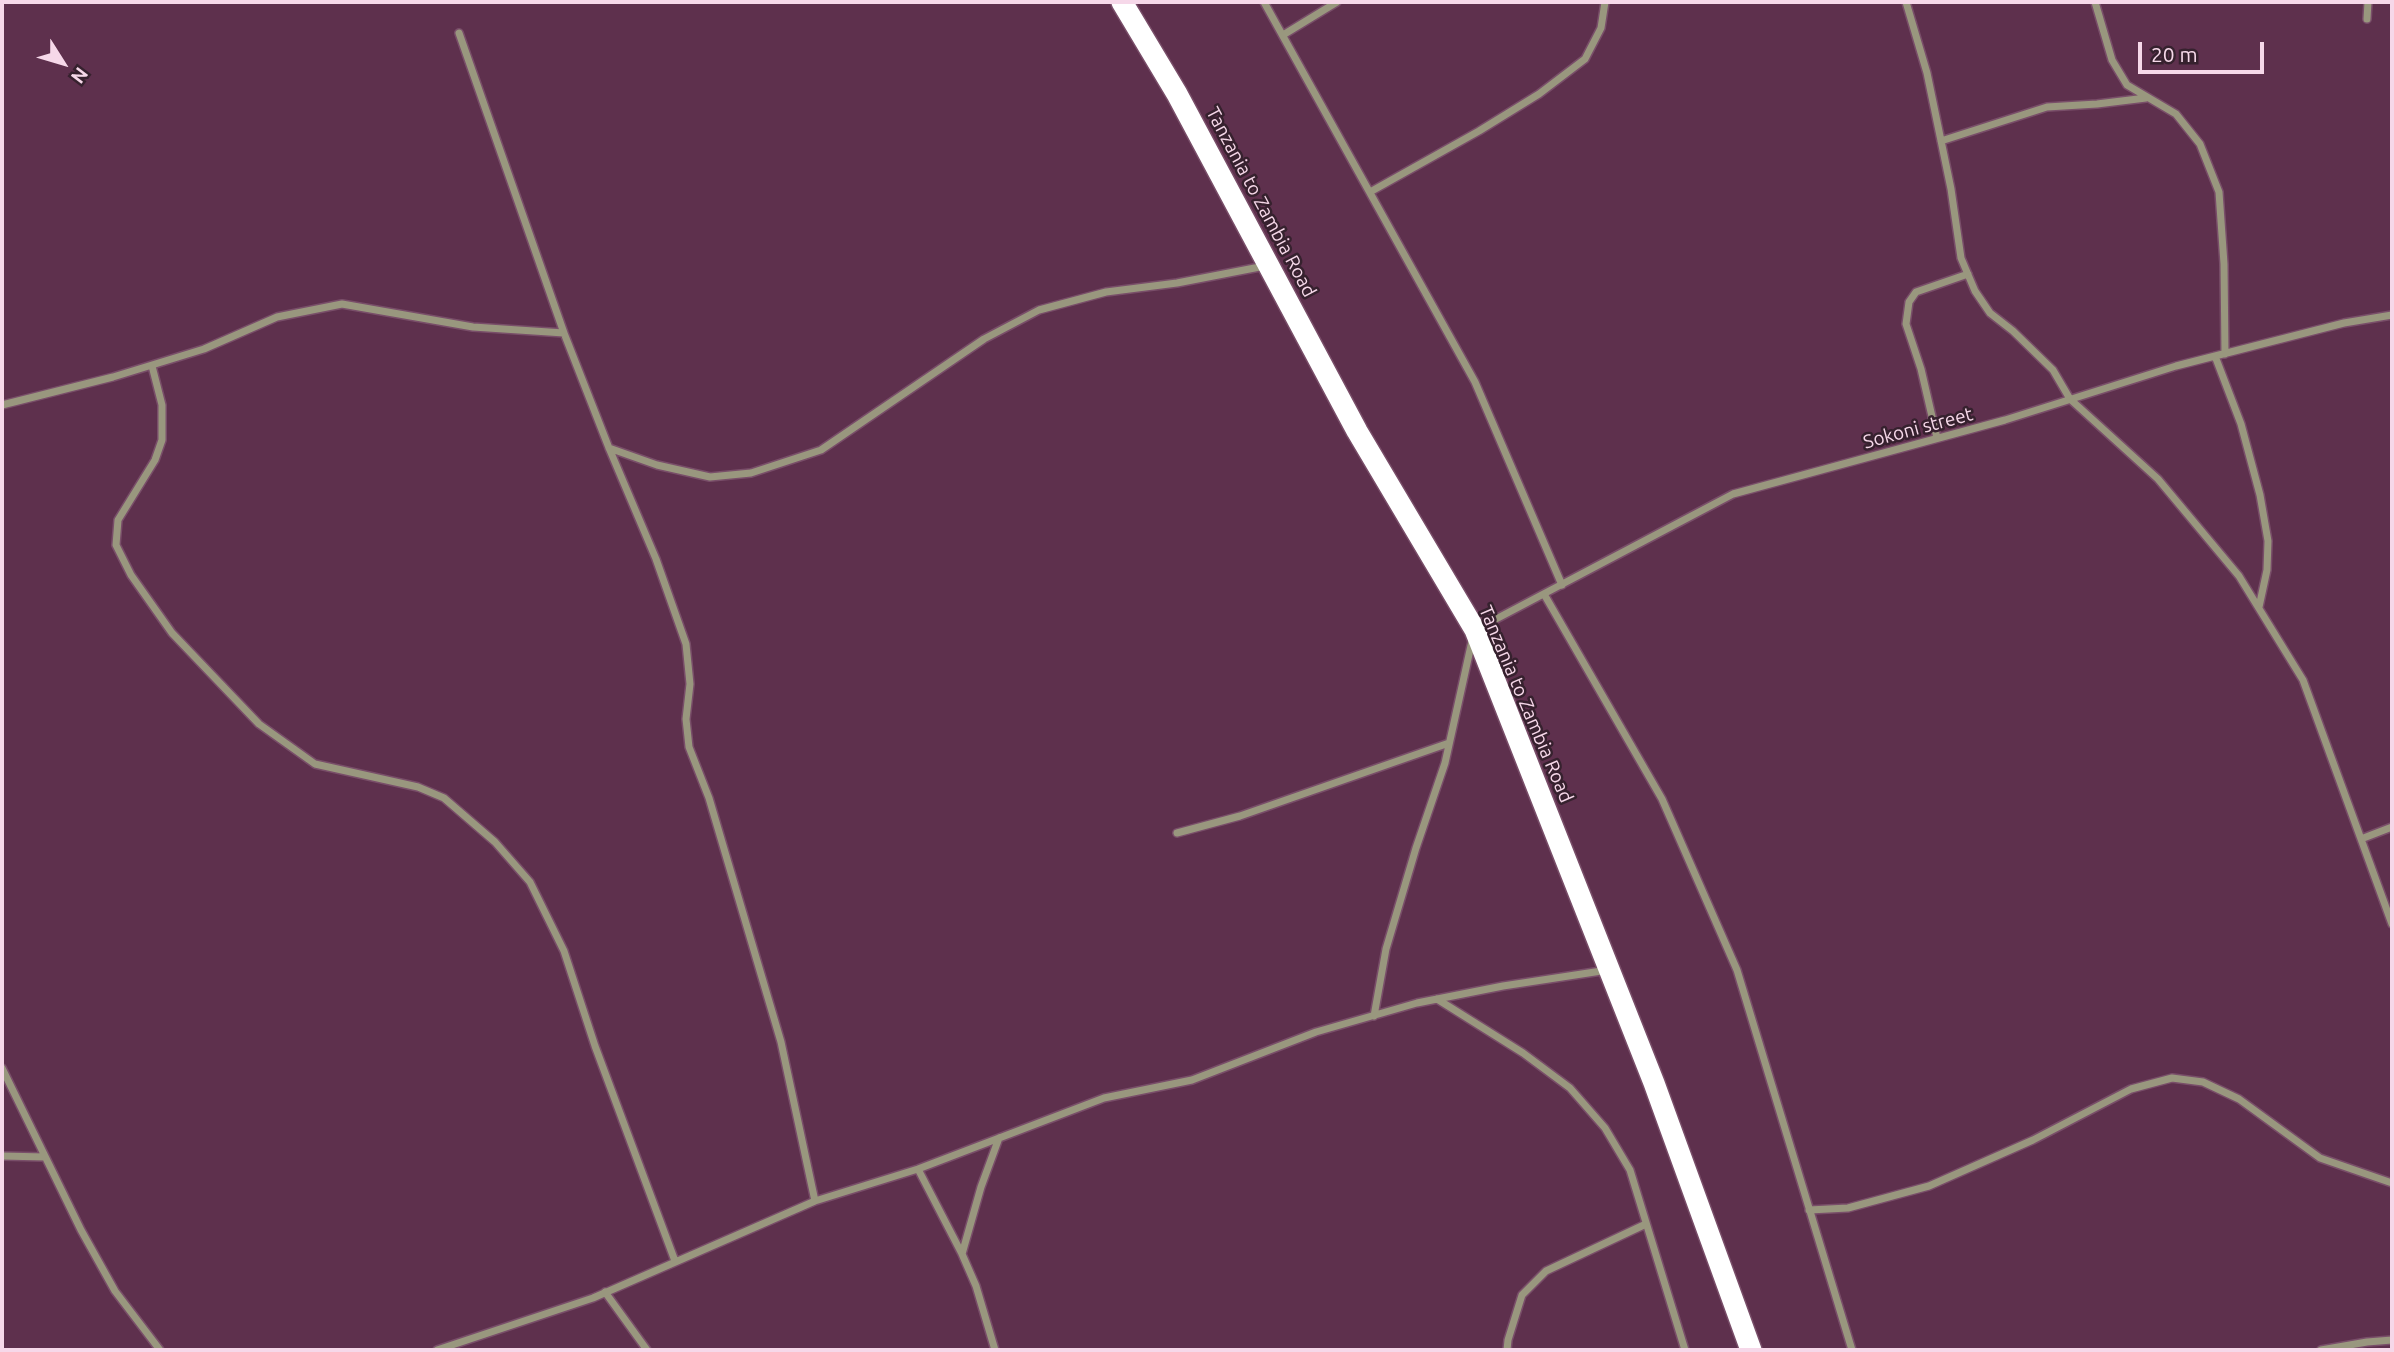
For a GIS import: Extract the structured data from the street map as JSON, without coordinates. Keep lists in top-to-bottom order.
{
  "streets": {
    "highway": ["Tanzania to Zambia Road"],
    "street": ["Sokoni street"]
  },
  "crossings": [
    ["Tanzania to Zambia Road", "Sokoni street"]
  ],
  "scale_bar": "20 m",
  "north": "bottom right"
}
